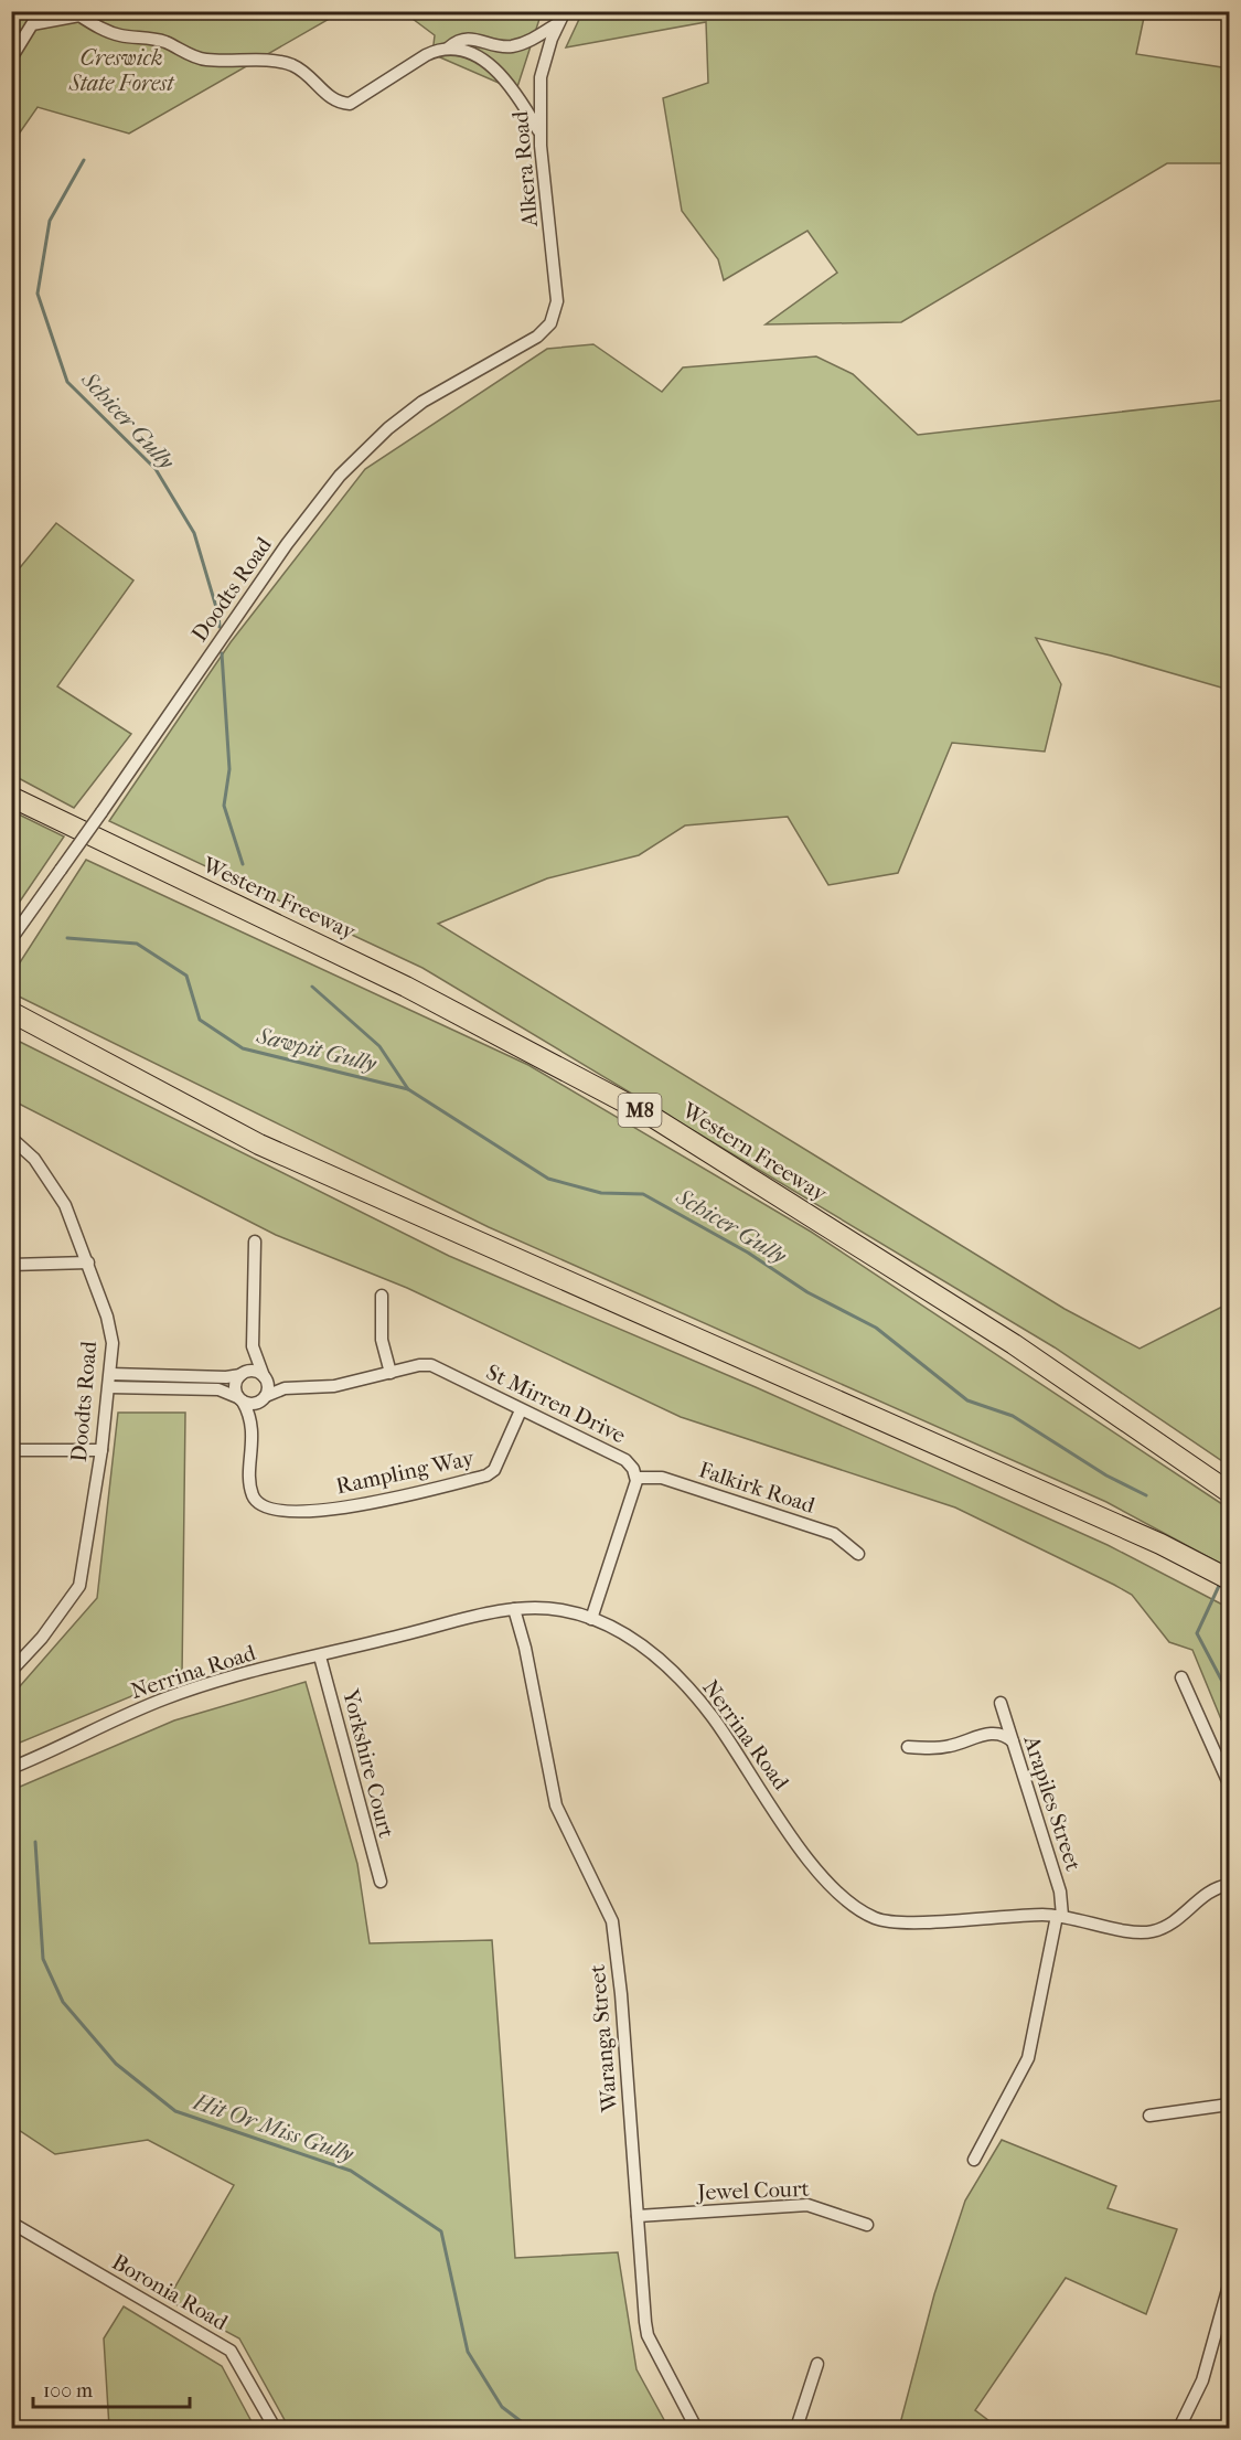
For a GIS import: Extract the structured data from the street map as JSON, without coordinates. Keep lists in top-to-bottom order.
{
  "streets": {
    "highway": ["Western Freeway", "M8"],
    "street": [
      "Alkera Road",
      "Doodts Road",
      "St Mirren Drive",
      "Rampling Way",
      "Falkirk Road",
      "Nerrina Road",
      "Yorkshire Court",
      "Arapiles Street",
      "Waranga Street",
      "Jewel Court",
      "Boronia Road"
    ]
  },
  "crossings": [
    ["Alkera Road", "Doodts Road"],
    ["St Mirren Drive", "Rampling Way"],
    ["St Mirren Drive", "Falkirk Road"],
    ["Nerrina Road", "Yorkshire Court"],
    ["Nerrina Road", "Arapiles Street"],
    ["Nerrina Road", "Waranga Street"],
    ["Waranga Street", "Jewel Court"]
  ],
  "water": ["Schicer Gully", "Sawpit Gully", "Hit Or Miss Gully"],
  "parks": ["Creswick State Forest"],
  "scale_bar": "100 m"
}
